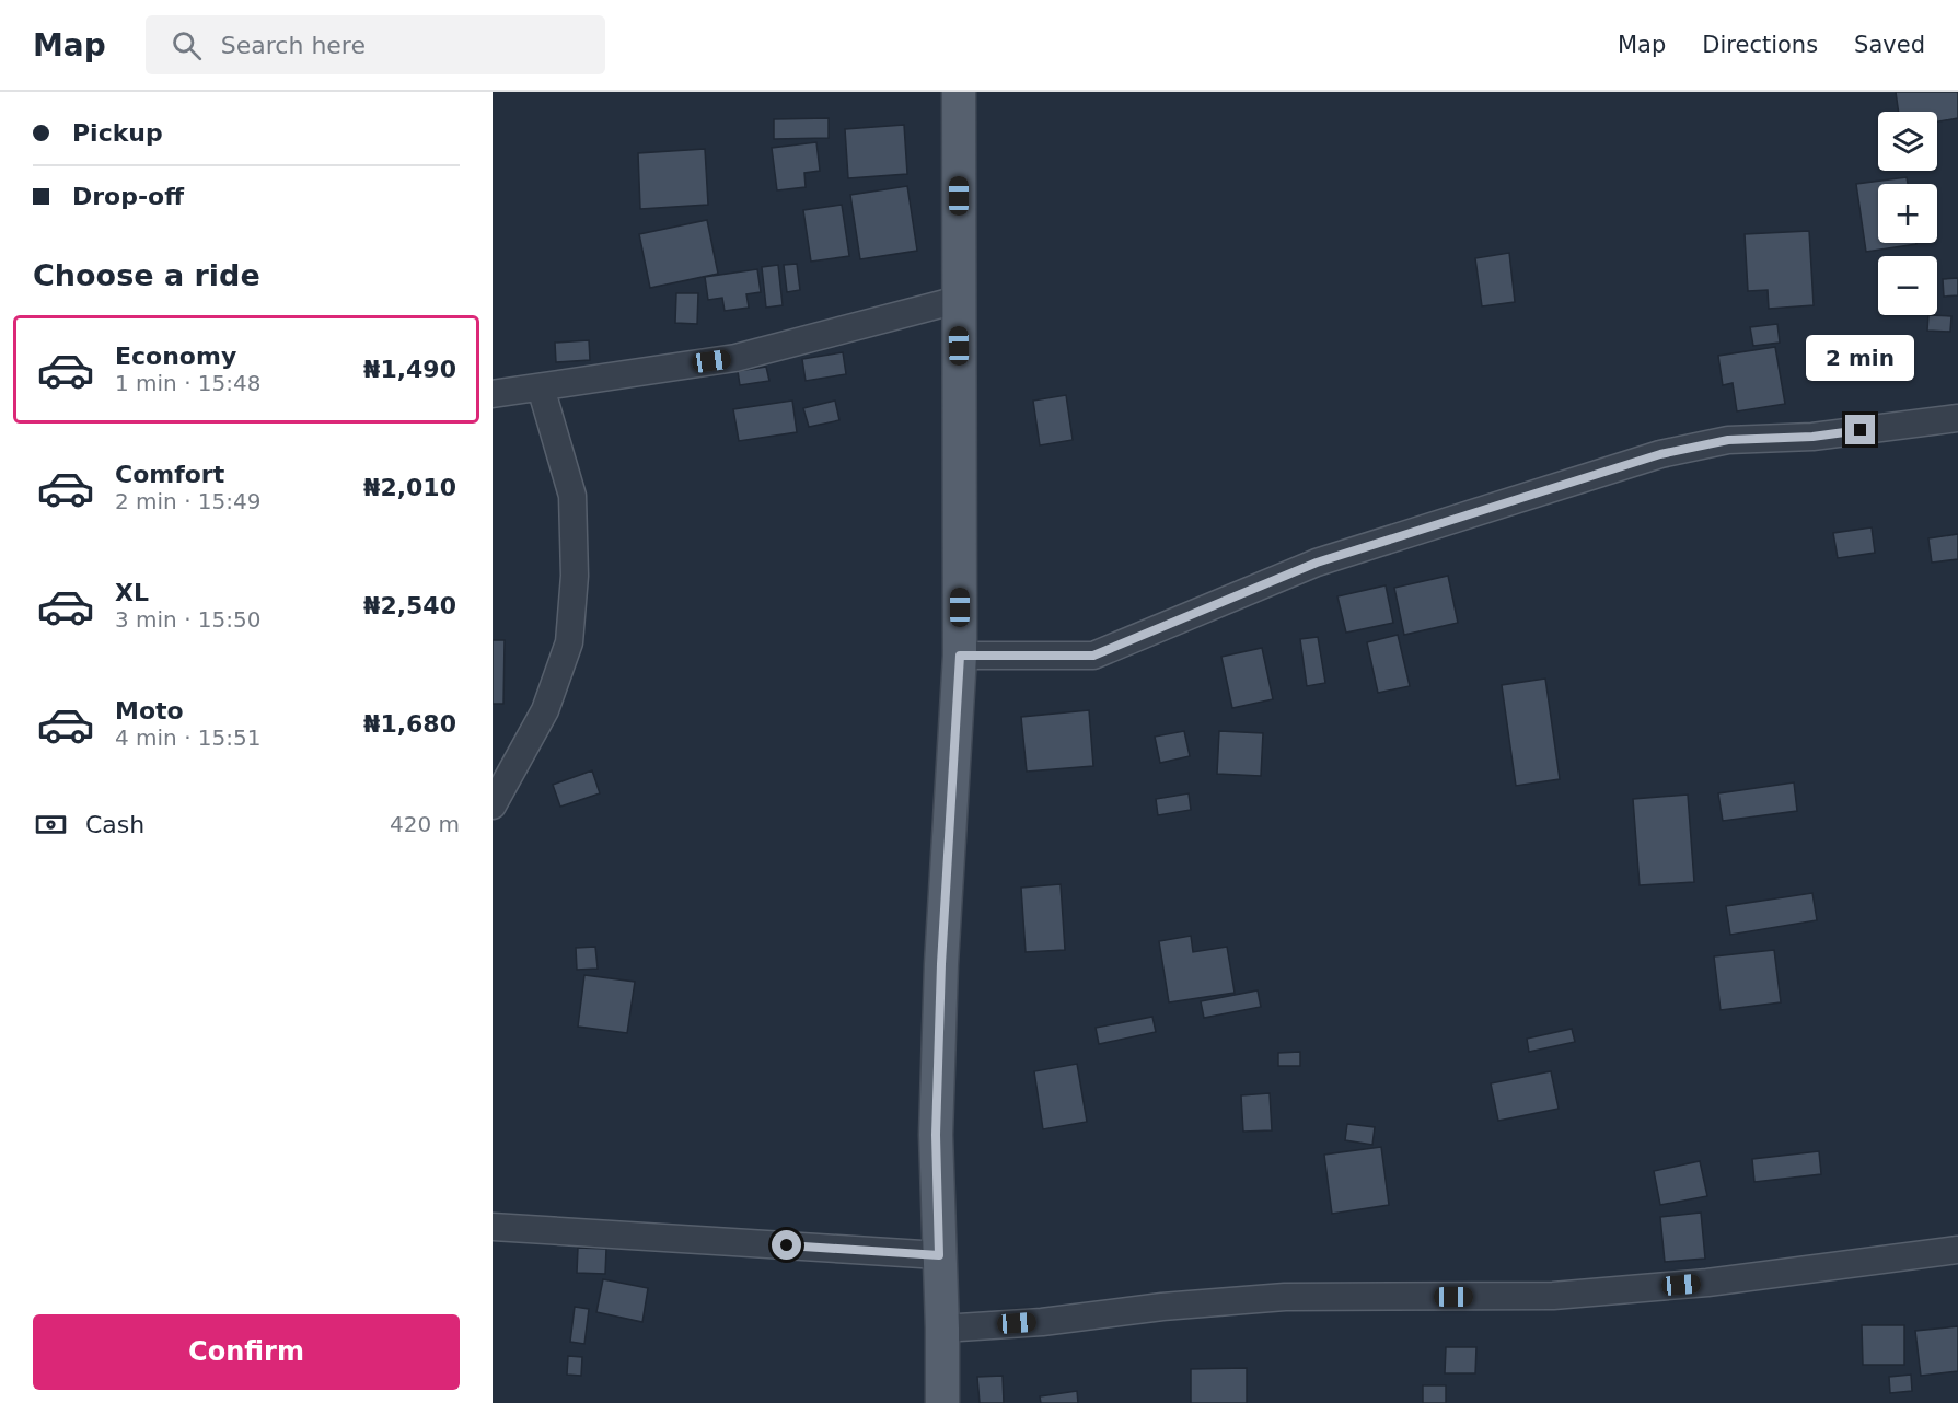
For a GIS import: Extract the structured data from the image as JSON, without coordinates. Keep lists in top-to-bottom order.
{
  "page": {
    "header": "Map",
    "search": "Search here",
    "nav": ["Map", "Directions", "Saved"],
    "banner": ["Pickup", "Drop-off"],
    "map_buttons": ["+", "−"],
    "heading": "Choose a ride",
    "list": [
      {
        "name": "Economy",
        "note": "1 min · 15:48",
        "value": "₦1,490"
      },
      {
        "name": "Comfort",
        "note": "2 min · 15:49",
        "value": "₦2,010"
      },
      {
        "name": "XL",
        "note": "3 min · 15:50",
        "value": "₦2,540"
      },
      {
        "name": "Moto",
        "note": "4 min · 15:51",
        "value": "₦1,680"
      }
    ],
    "bubble": "2 min",
    "pay": ["Cash", "420 m"],
    "buttons": "Confirm"
  }
}
